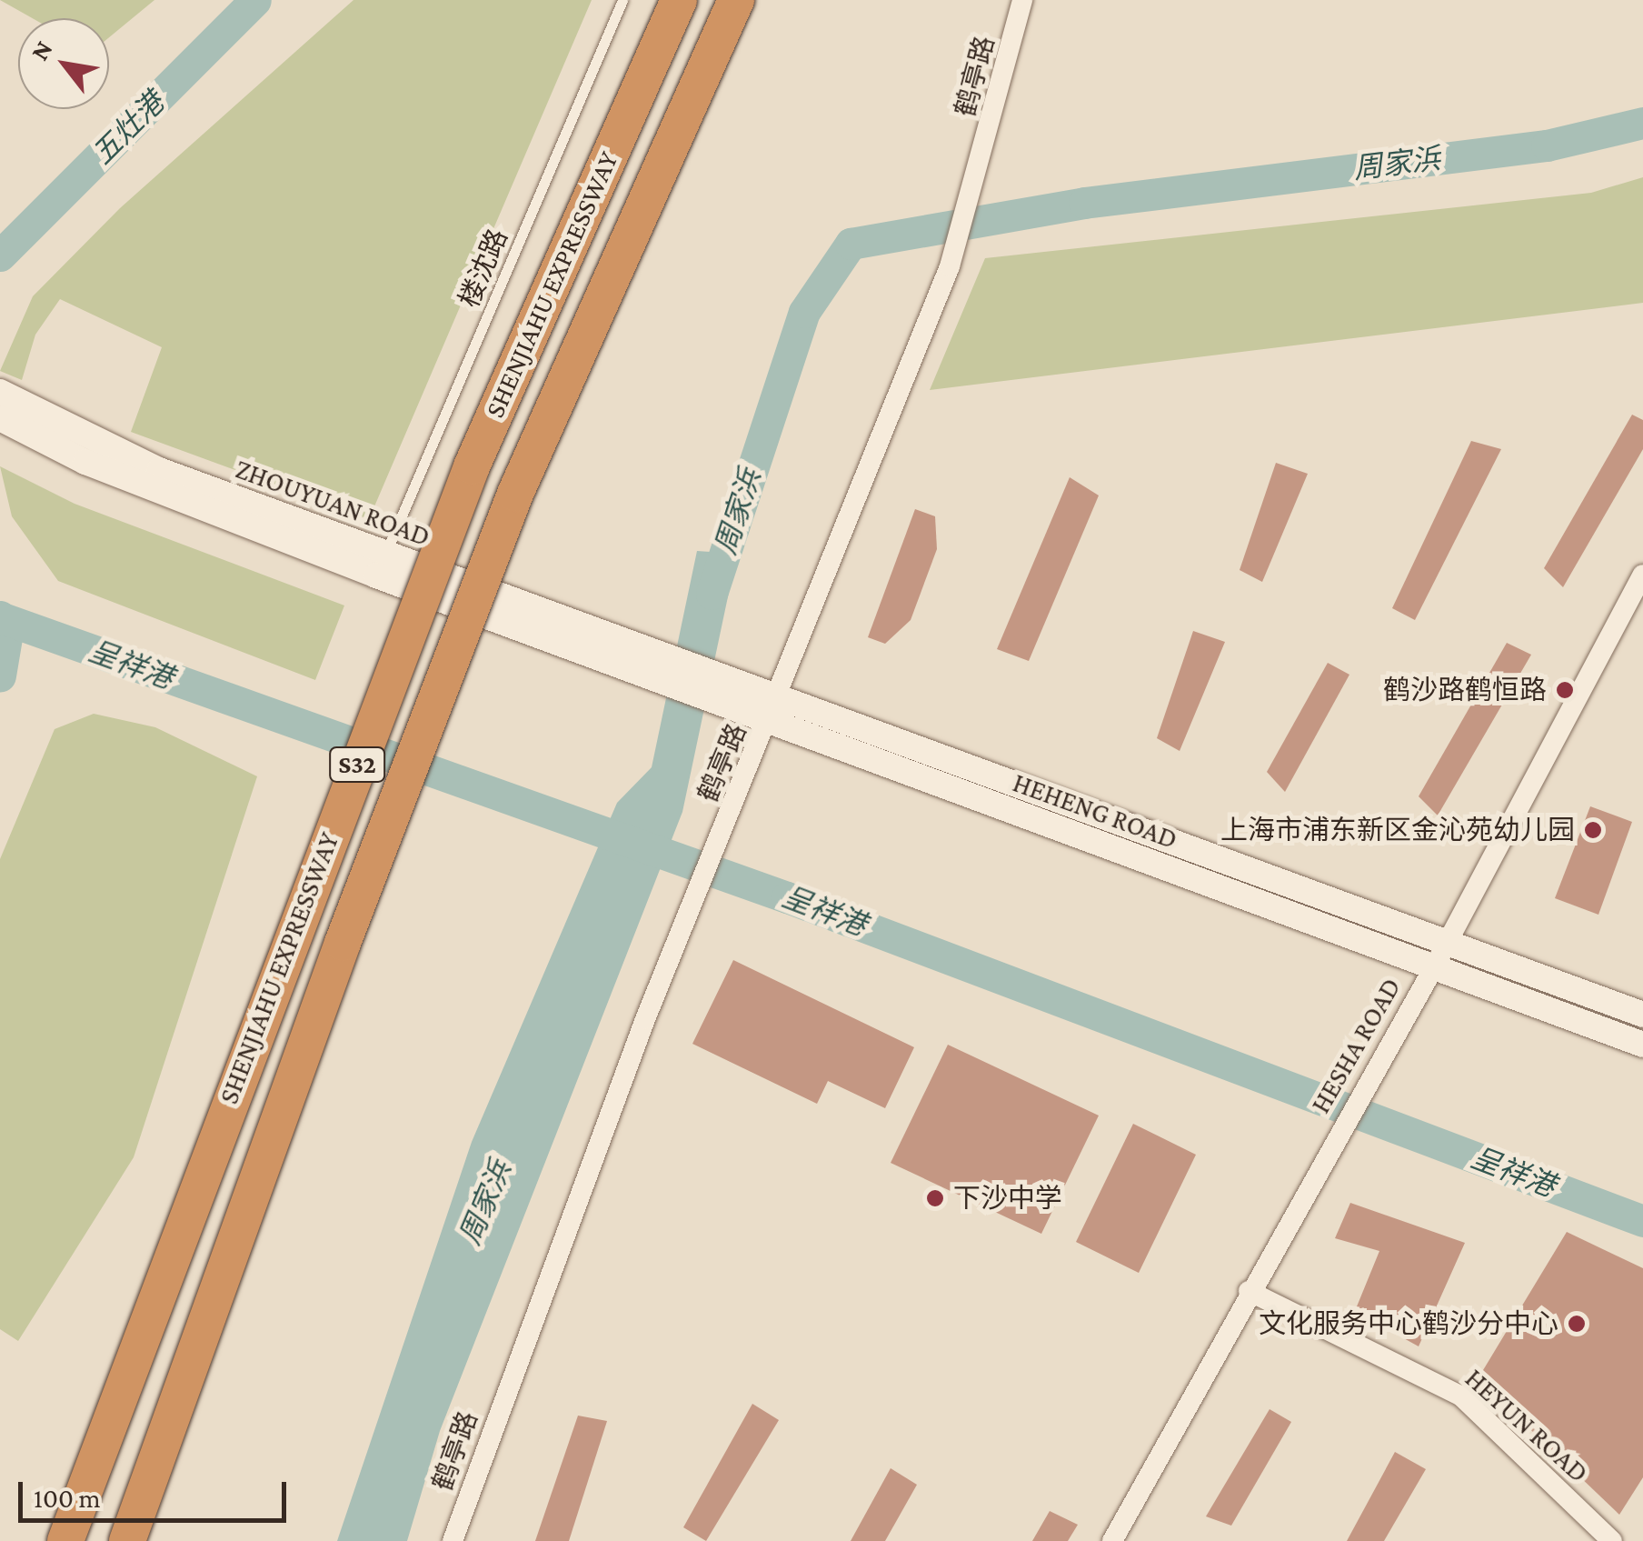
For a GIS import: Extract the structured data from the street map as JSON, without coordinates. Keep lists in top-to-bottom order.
{
  "streets": {
    "highway": ["SHENJIAHU EXPRESSWAY", "S32"],
    "street": [
      "鹤亭路",
      "ZHOUYUAN ROAD",
      "HEHENG ROAD",
      "HESHA ROAD",
      "HEYUN ROAD"
    ],
    "lane": ["楼沈路"]
  },
  "crossings": [
    ["鹤亭路", "HEHENG ROAD"],
    ["楼沈路", "ZHOUYUAN ROAD"],
    ["ZHOUYUAN ROAD", "HEHENG ROAD"],
    ["HEHENG ROAD", "HESHA ROAD"],
    ["HESHA ROAD", "HEYUN ROAD"]
  ],
  "water": ["五灶港", "周家浜", "呈祥港"],
  "places": [
    "鹤沙路鹤恒路",
    "上海市浦东新区金沁苑幼儿园",
    "下沙中学",
    "文化服务中心鹤沙分中心"
  ],
  "scale_bar": "100 m",
  "north": "top left"
}
